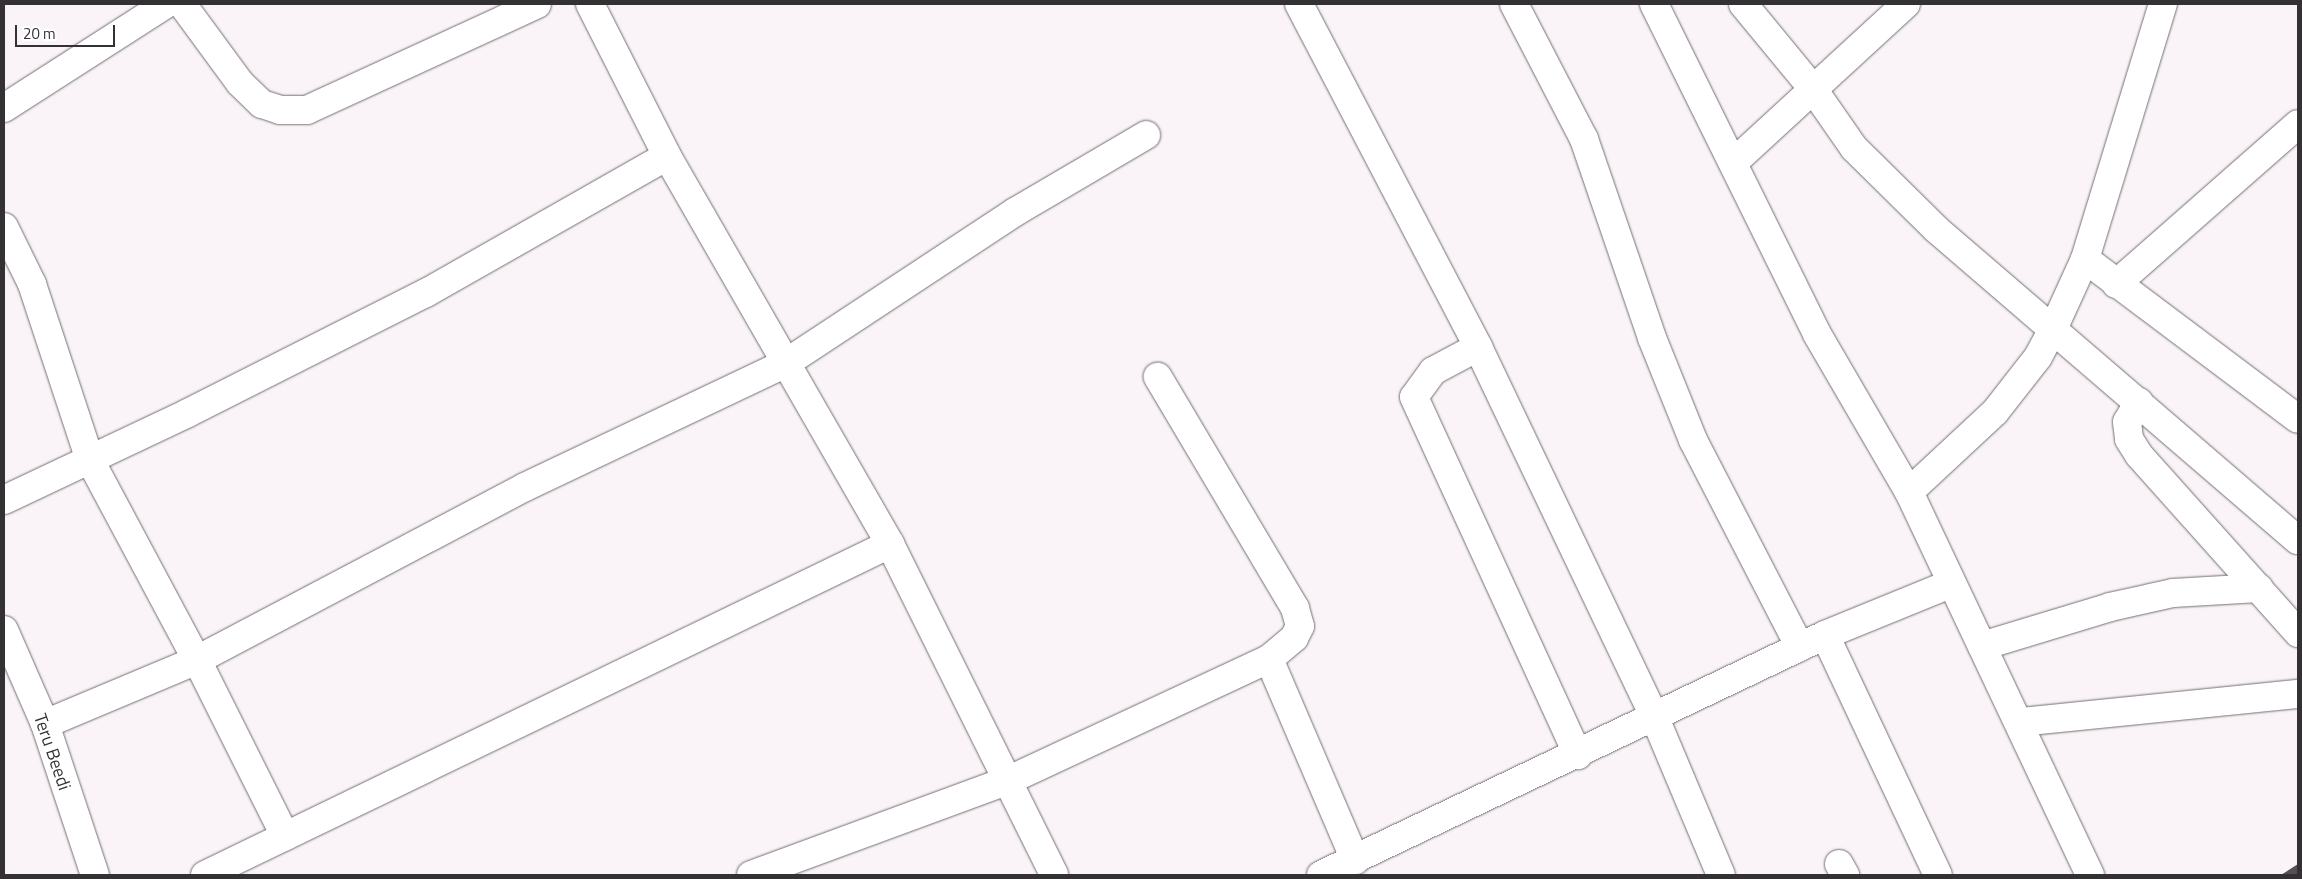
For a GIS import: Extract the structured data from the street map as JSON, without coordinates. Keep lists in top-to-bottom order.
{
  "streets": {
    "street": ["Teru Beedi"]
  },
  "scale_bar": "20 m"
}
